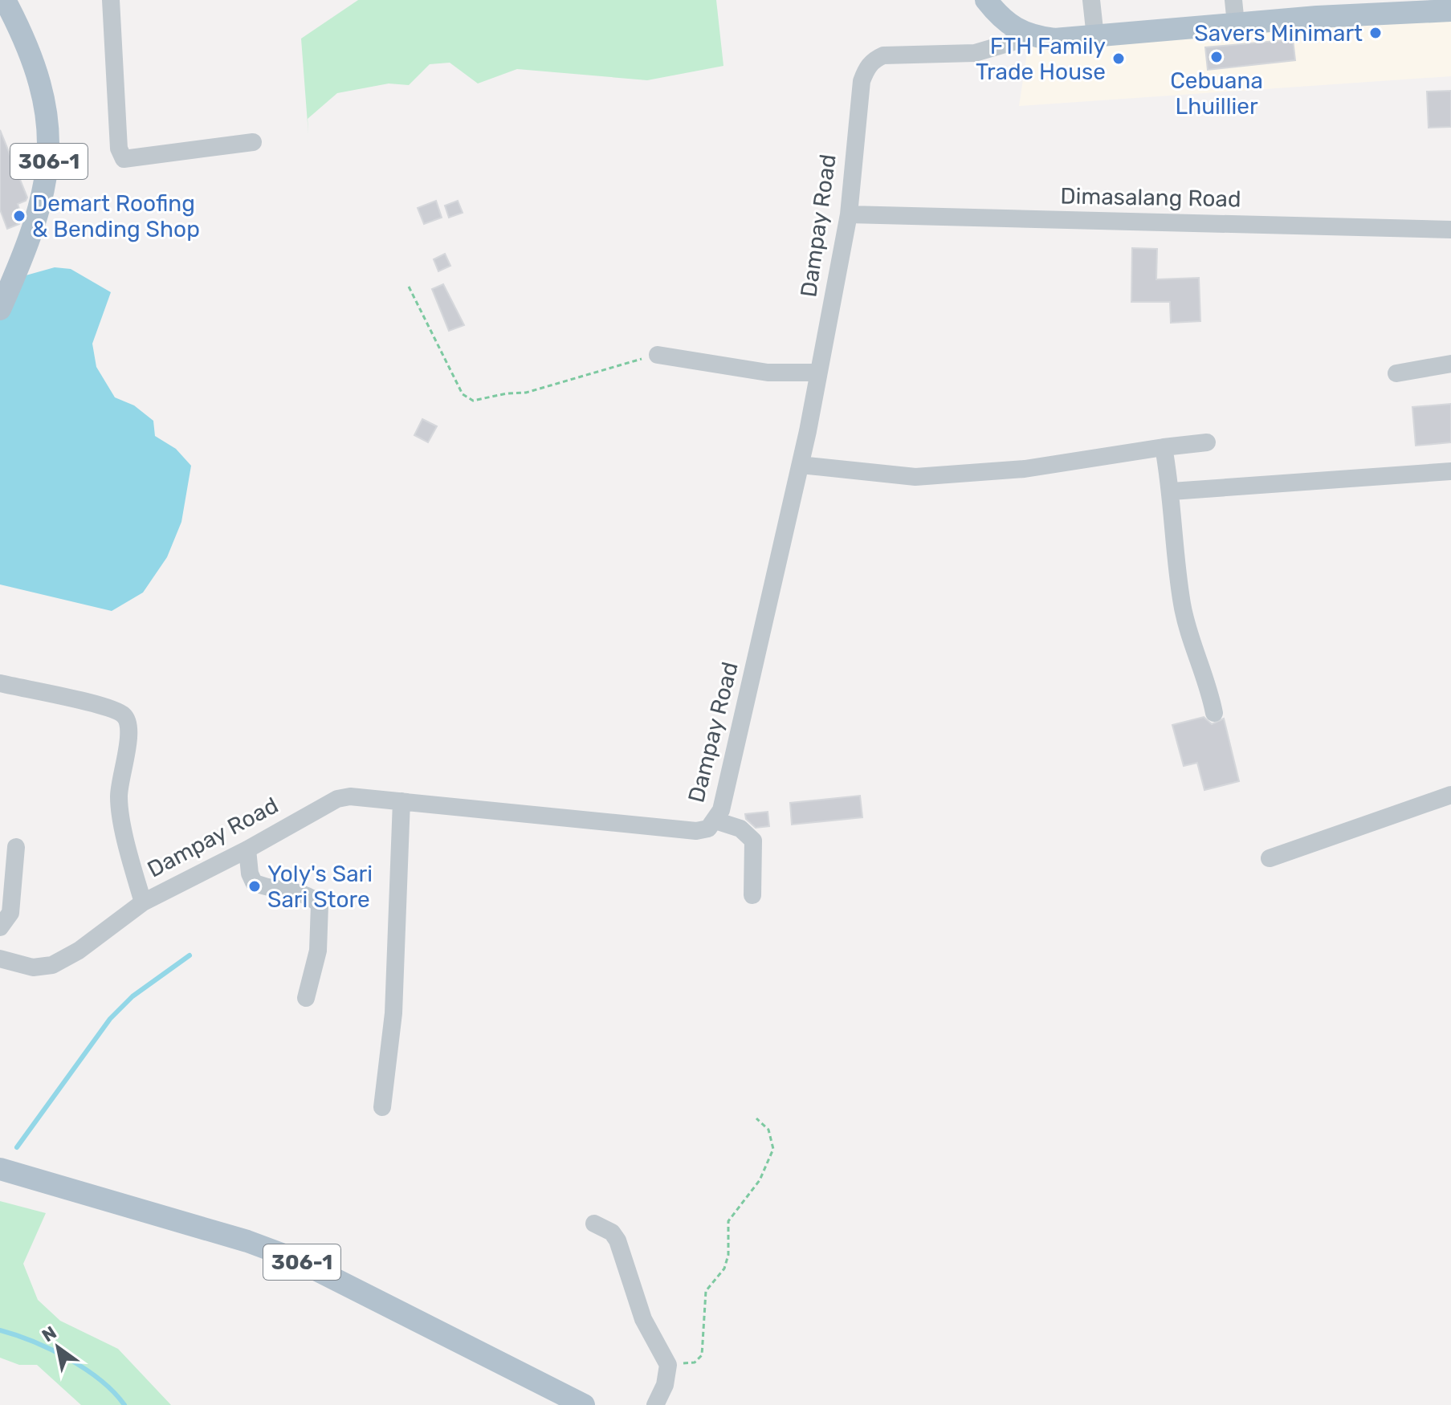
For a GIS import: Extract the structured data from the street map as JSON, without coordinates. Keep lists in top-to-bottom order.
{
  "streets": {
    "main road": ["306-1"],
    "street": ["Dimasalang Road", "Dampay Road"]
  },
  "crossings": [
    ["Dimasalang Road", "Dampay Road"]
  ],
  "places": [
    "Savers Minimart",
    "Cebuana Lhuillier",
    "FTH Family Trade House",
    "Demart Roofing & Bending Shop",
    "Yoly's Sari Sari Store"
  ],
  "north": "top left"
}
